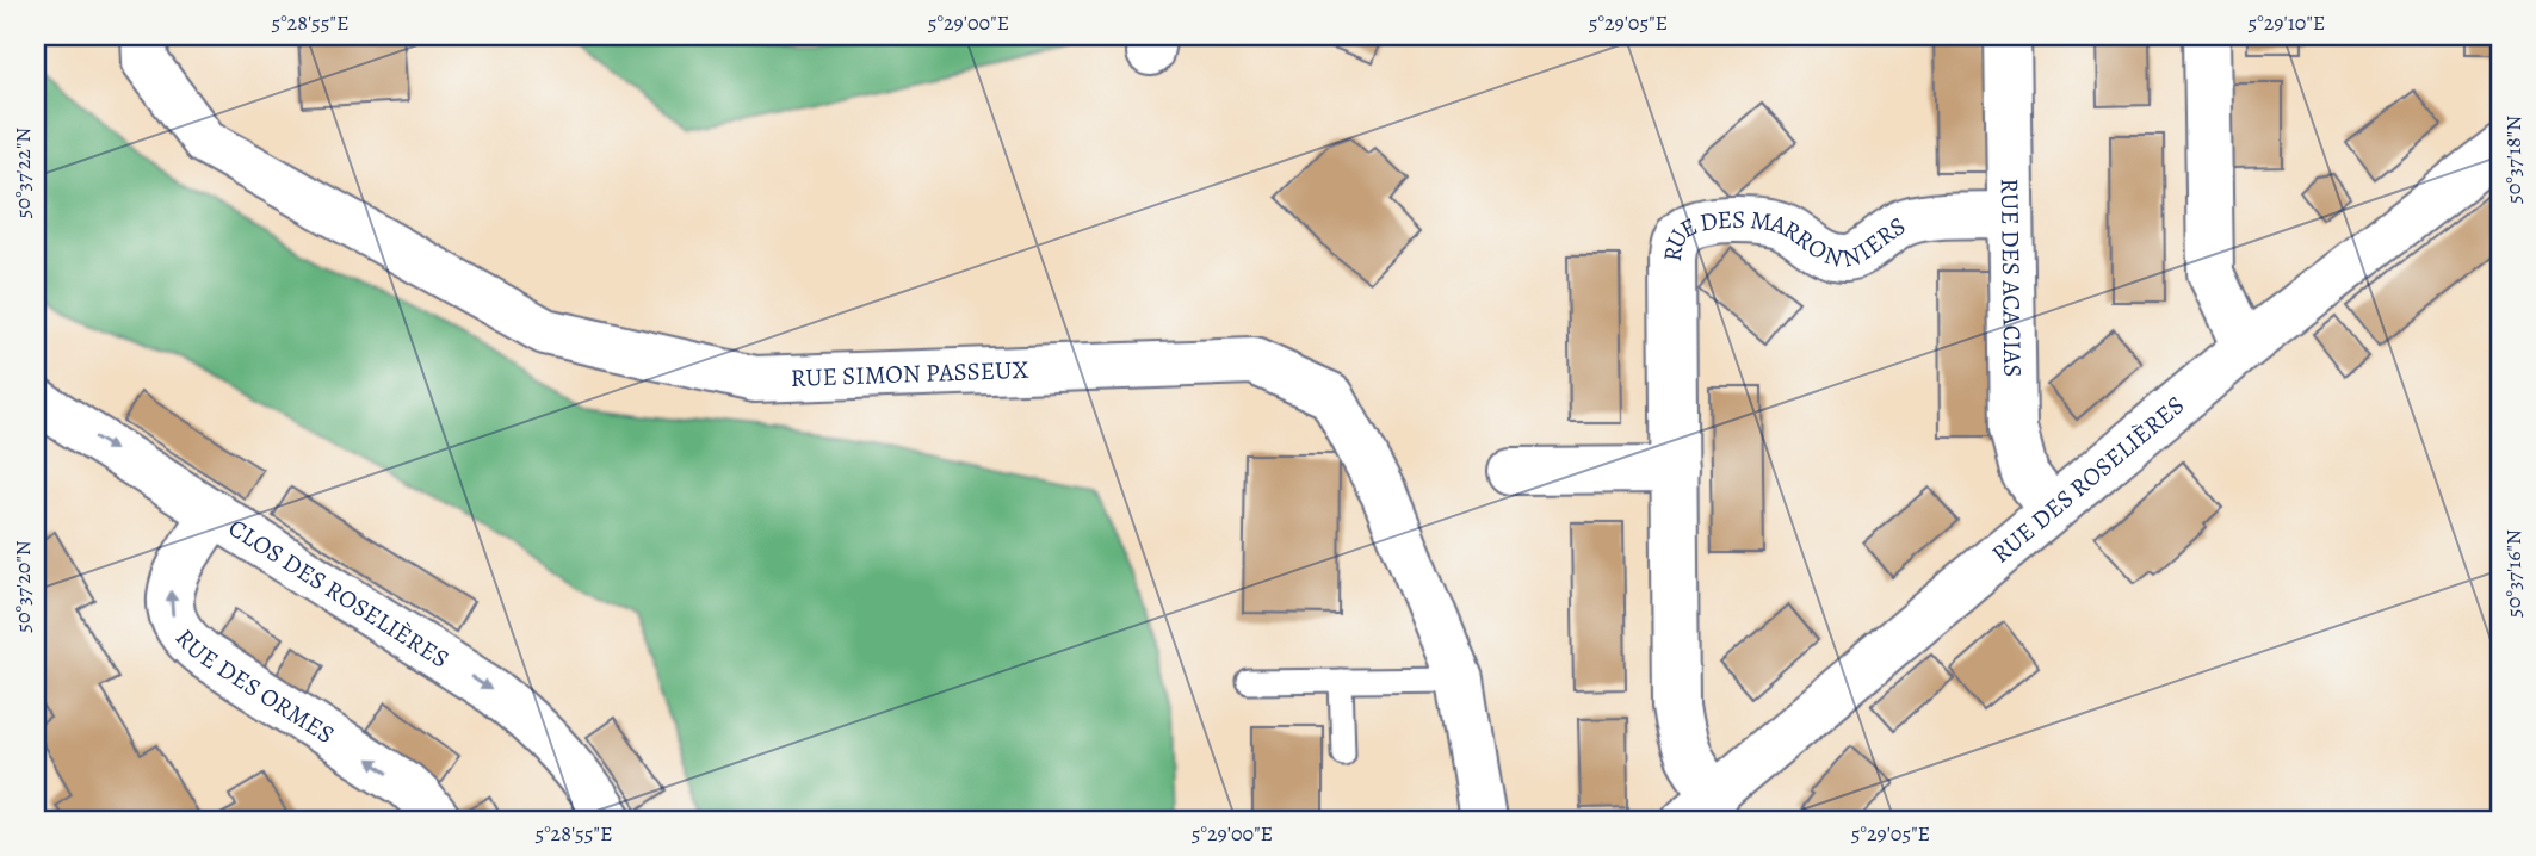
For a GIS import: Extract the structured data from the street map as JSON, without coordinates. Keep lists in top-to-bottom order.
{
  "streets": {
    "street": [
      "RUE DES MARRONNIERS",
      "RUE DES ACACIAS",
      "RUE SIMON PASSEUX",
      "RUE DES ROSELIÈRES",
      "CLOS DES ROSELIÈRES",
      "RUE DES ORMES"
    ]
  },
  "crossings": [
    ["RUE DES MARRONNIERS", "RUE DES ACACIAS"],
    ["RUE DES MARRONNIERS", "RUE DES ROSELIÈRES"],
    ["RUE DES ACACIAS", "RUE DES ROSELIÈRES"],
    ["CLOS DES ROSELIÈRES", "RUE DES ORMES"]
  ],
  "one_way": ["CLOS DES ROSELIÈRES", "RUE DES ORMES"],
  "coordinates": [
    "5°28'55\"E",
    "5°29'00\"E",
    "5°29'05\"E",
    "5°29'10\"E",
    "50°37'18\"N",
    "50°37'22\"N",
    "50°37'16\"N",
    "50°37'20\"N"
  ]
}
